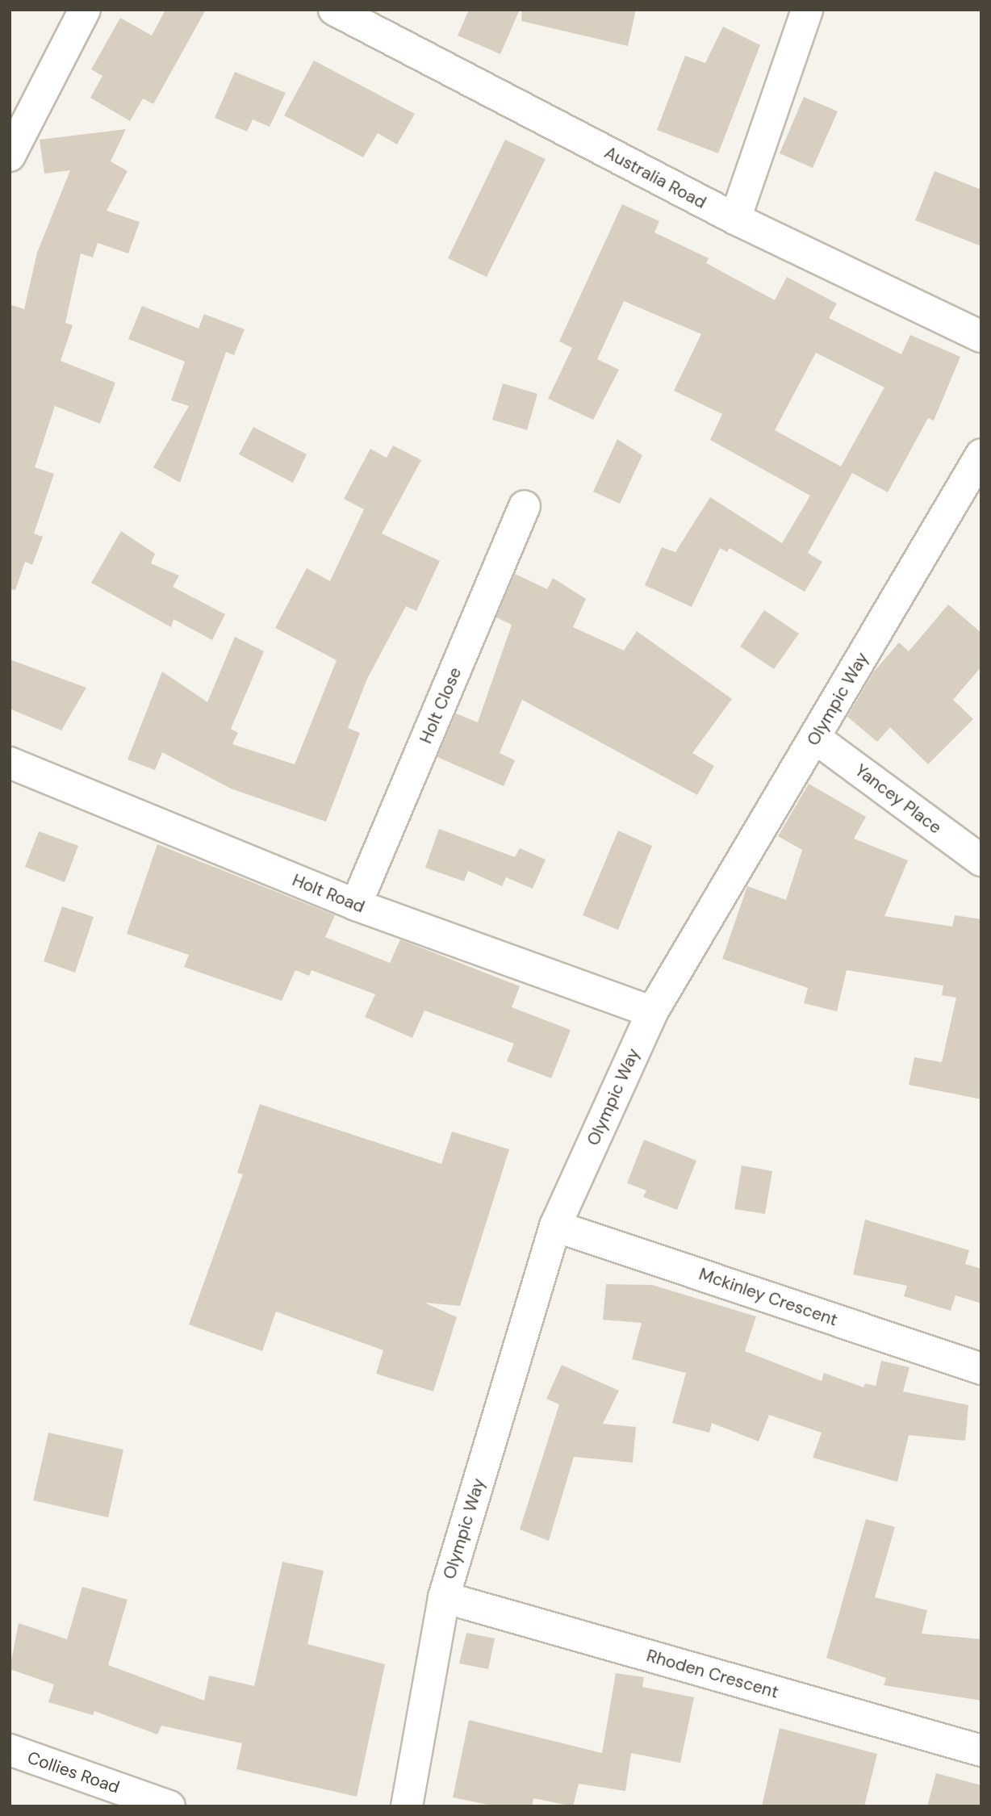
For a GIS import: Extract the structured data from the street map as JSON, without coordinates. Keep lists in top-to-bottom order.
{
  "streets": {
    "street": [
      "Australia Road",
      "Olympic Way",
      "Holt Close",
      "Yancey Place",
      "Holt Road",
      "Mckinley Crescent",
      "Rhoden Crescent",
      "Collies Road"
    ]
  },
  "crossings": [
    ["Olympic Way", "Yancey Place"],
    ["Olympic Way", "Holt Road"],
    ["Olympic Way", "Mckinley Crescent"],
    ["Olympic Way", "Rhoden Crescent"],
    ["Holt Close", "Holt Road"]
  ]
}
